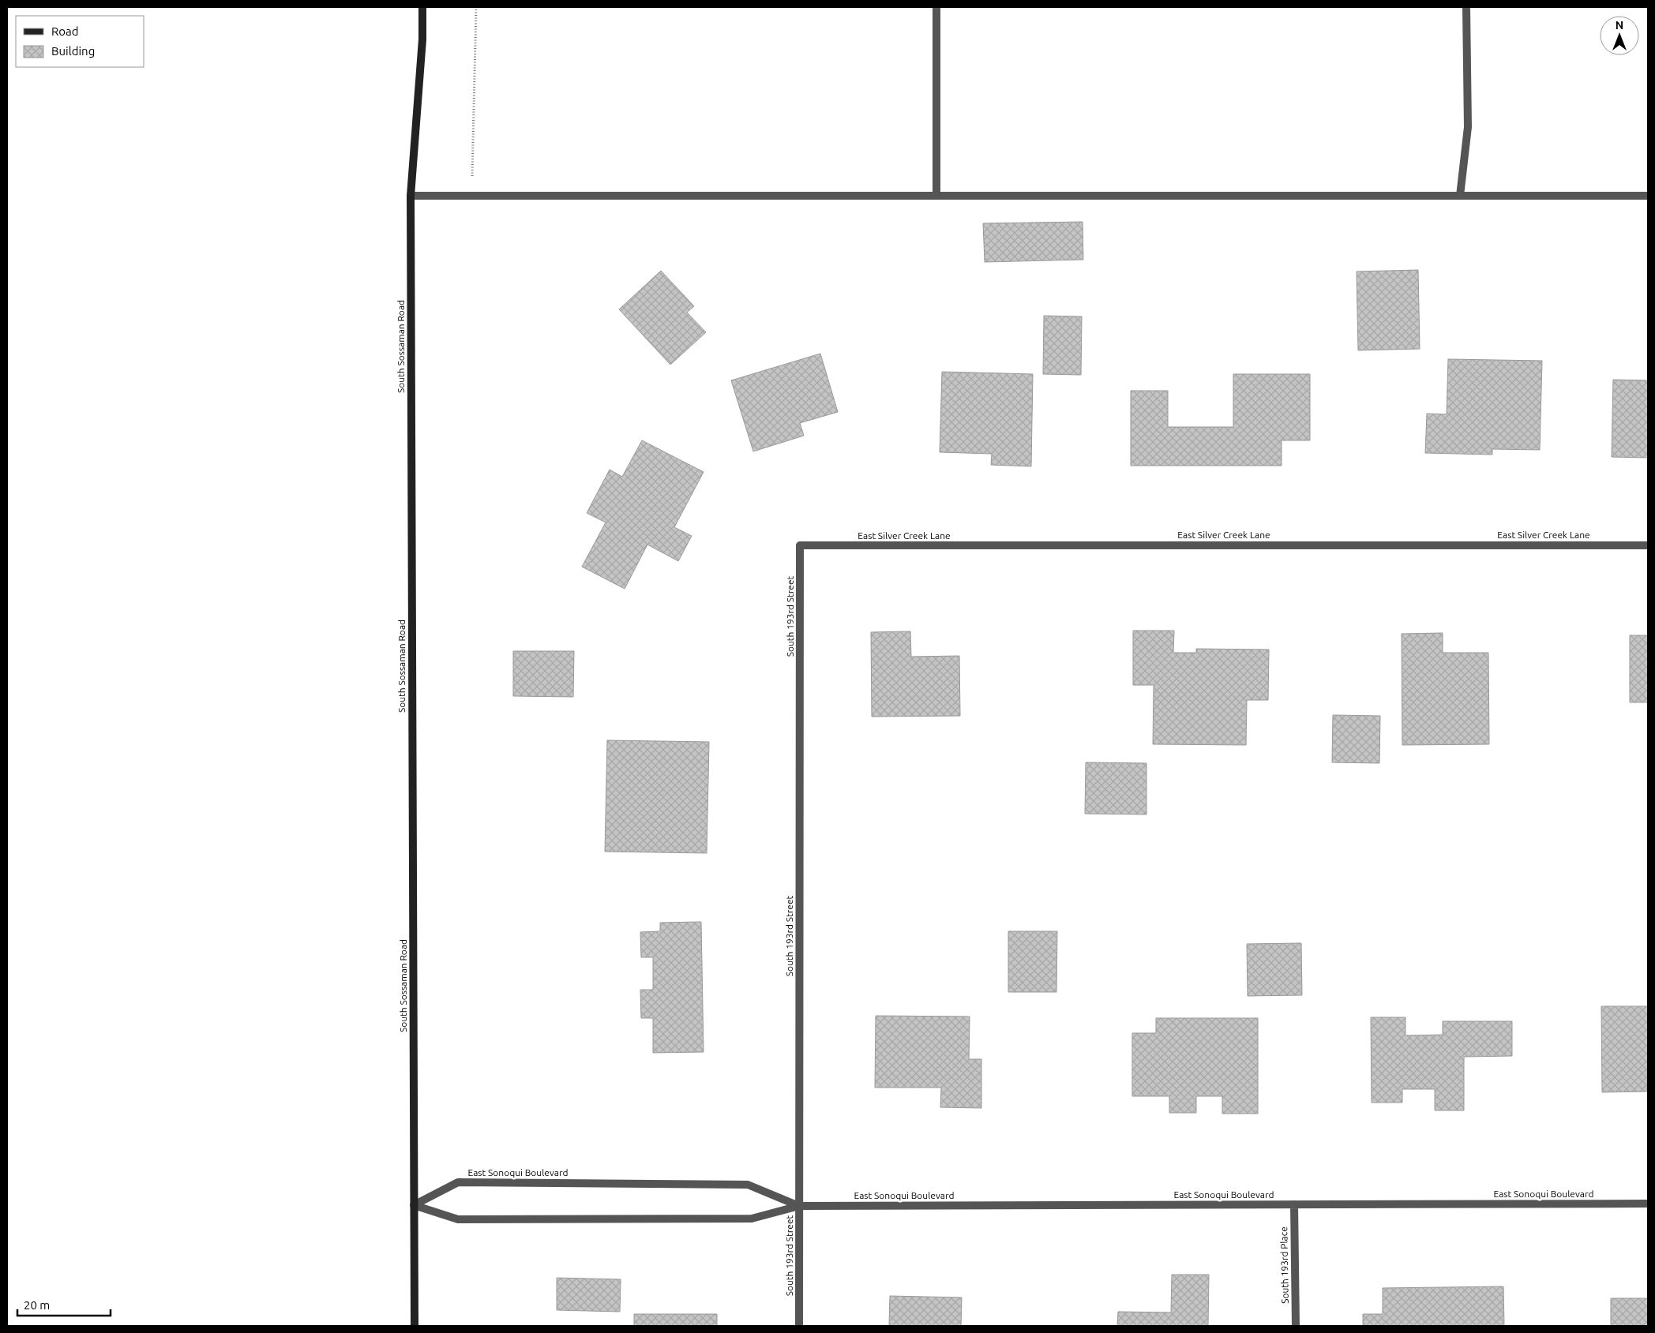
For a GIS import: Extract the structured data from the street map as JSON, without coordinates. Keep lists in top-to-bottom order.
{
  "streets": {
    "main road": ["South Sossaman Road"],
    "street": [
      "East Silver Creek Lane",
      "South 193rd Street",
      "East Sonoqui Boulevard",
      "South 193rd Place"
    ]
  },
  "crossings": [
    ["South Sossaman Road", "East Sonoqui Boulevard"],
    ["East Silver Creek Lane", "South 193rd Street"],
    ["South 193rd Street", "East Sonoqui Boulevard"],
    ["East Sonoqui Boulevard", "South 193rd Place"]
  ],
  "legend": ["Road", "Building"],
  "scale_bar": "20 m",
  "north": "top"
}
